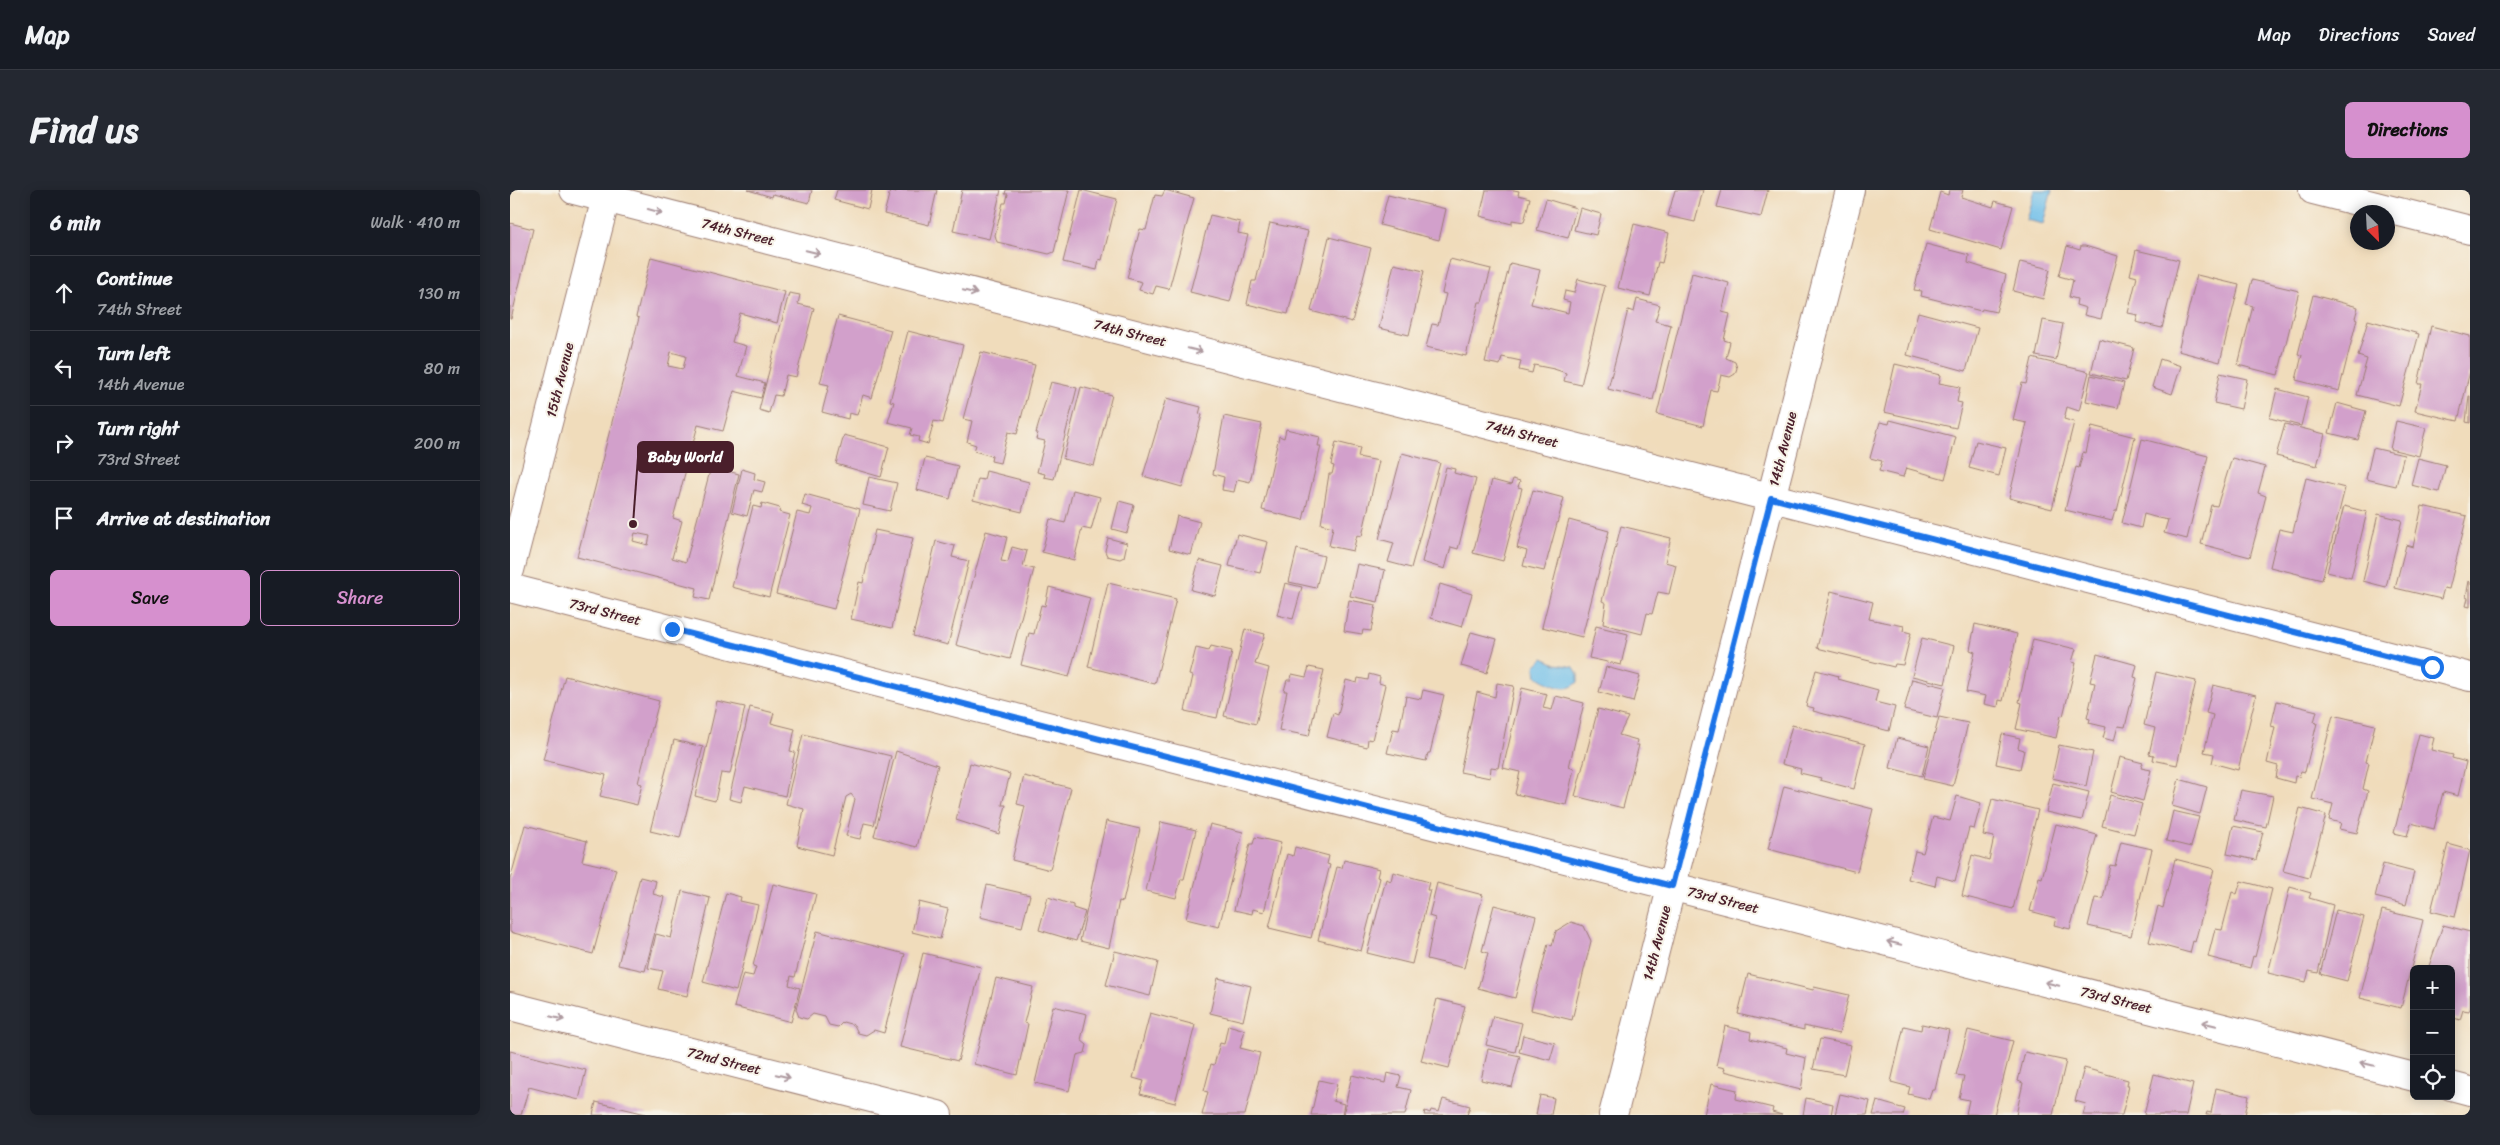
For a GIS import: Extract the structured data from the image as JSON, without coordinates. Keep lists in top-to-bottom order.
{
  "streets": {
    "street": [
      "74th Street",
      "15th Avenue",
      "14th Avenue",
      "73rd Street",
      "72nd Street"
    ]
  },
  "crossings": [
    ["74th Street", "15th Avenue"],
    ["74th Street", "14th Avenue"],
    ["14th Avenue", "73rd Street"]
  ],
  "one_way": ["74th Street", "73rd Street", "72nd Street"],
  "places": ["Baby World"],
  "north": "bottom right",
  "page": {
    "header": "Map",
    "nav": ["Map", "Directions", "Saved"],
    "title": "Find us",
    "buttons": [
      "Directions",
      ["Save", "Share"]
    ],
    "heading": ["6 min", "Walk · 410 m"],
    "list": [
      ["Continue", "74th Street", "130 m"],
      ["Turn left", "14th Avenue", "80 m"],
      ["Turn right", "73rd Street", "200 m"],
      "Arrive at destination"
    ],
    "map_buttons": ["+", "−"]
  }
}
